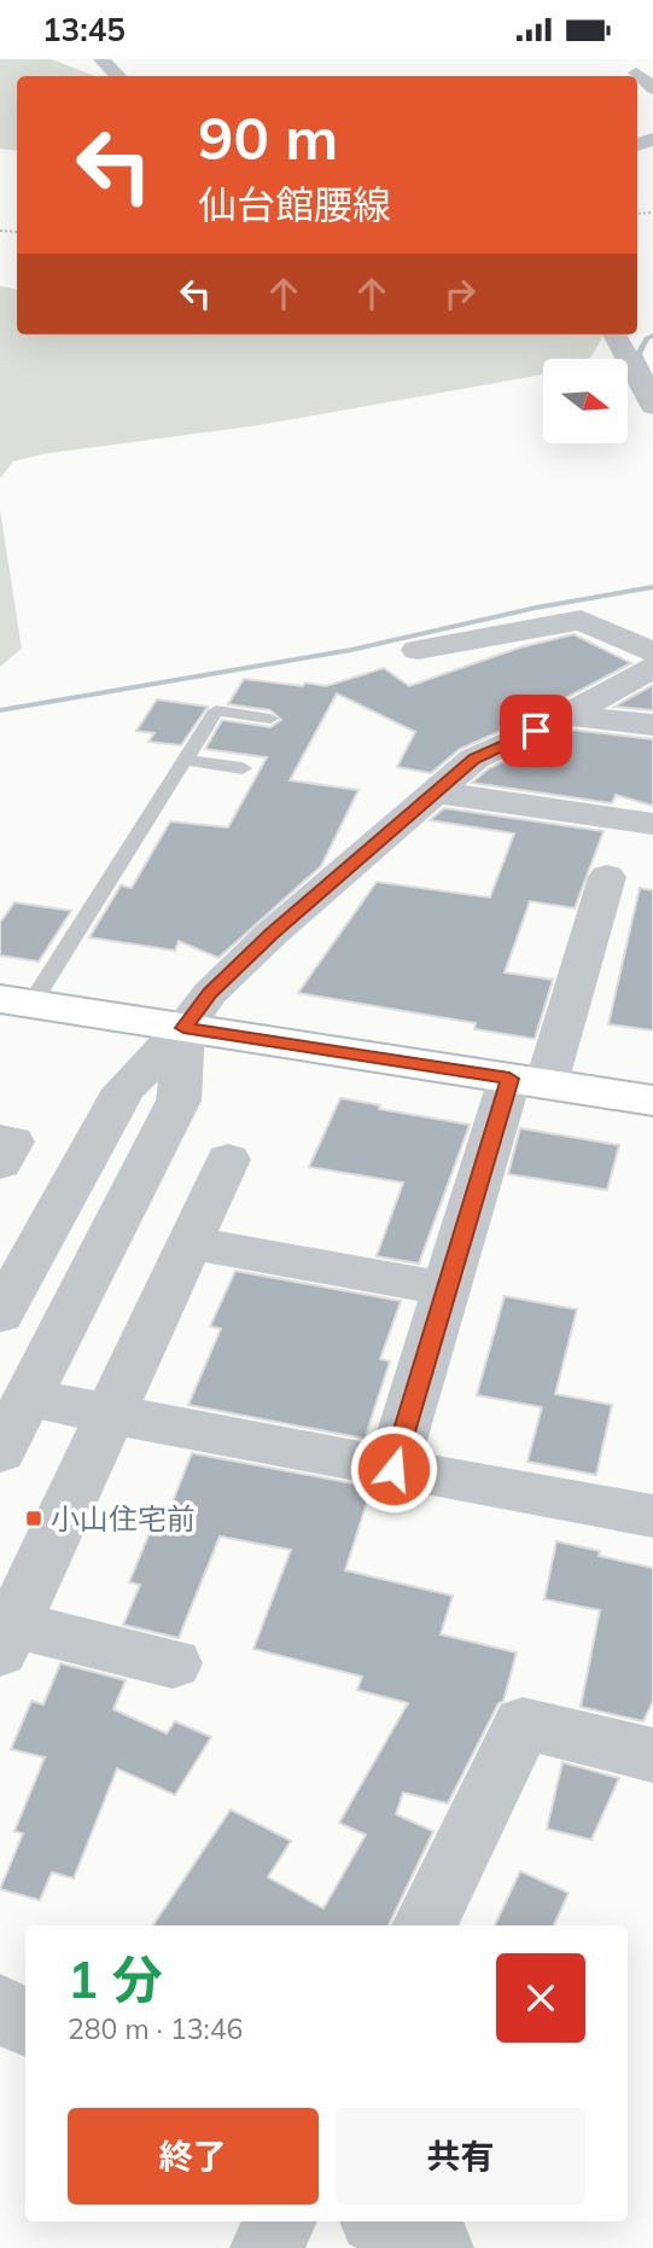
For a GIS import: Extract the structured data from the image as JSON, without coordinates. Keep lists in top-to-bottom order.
{
  "places": {
    "transit": ["小山住宅前"]
  },
  "north": "right",
  "page": {
    "status": "13:45",
    "turn": ["90 m", "仙台館腰線"],
    "heading": ["1 分", "280 m · 13:46"],
    "buttons": ["終了", "共有"]
  }
}
